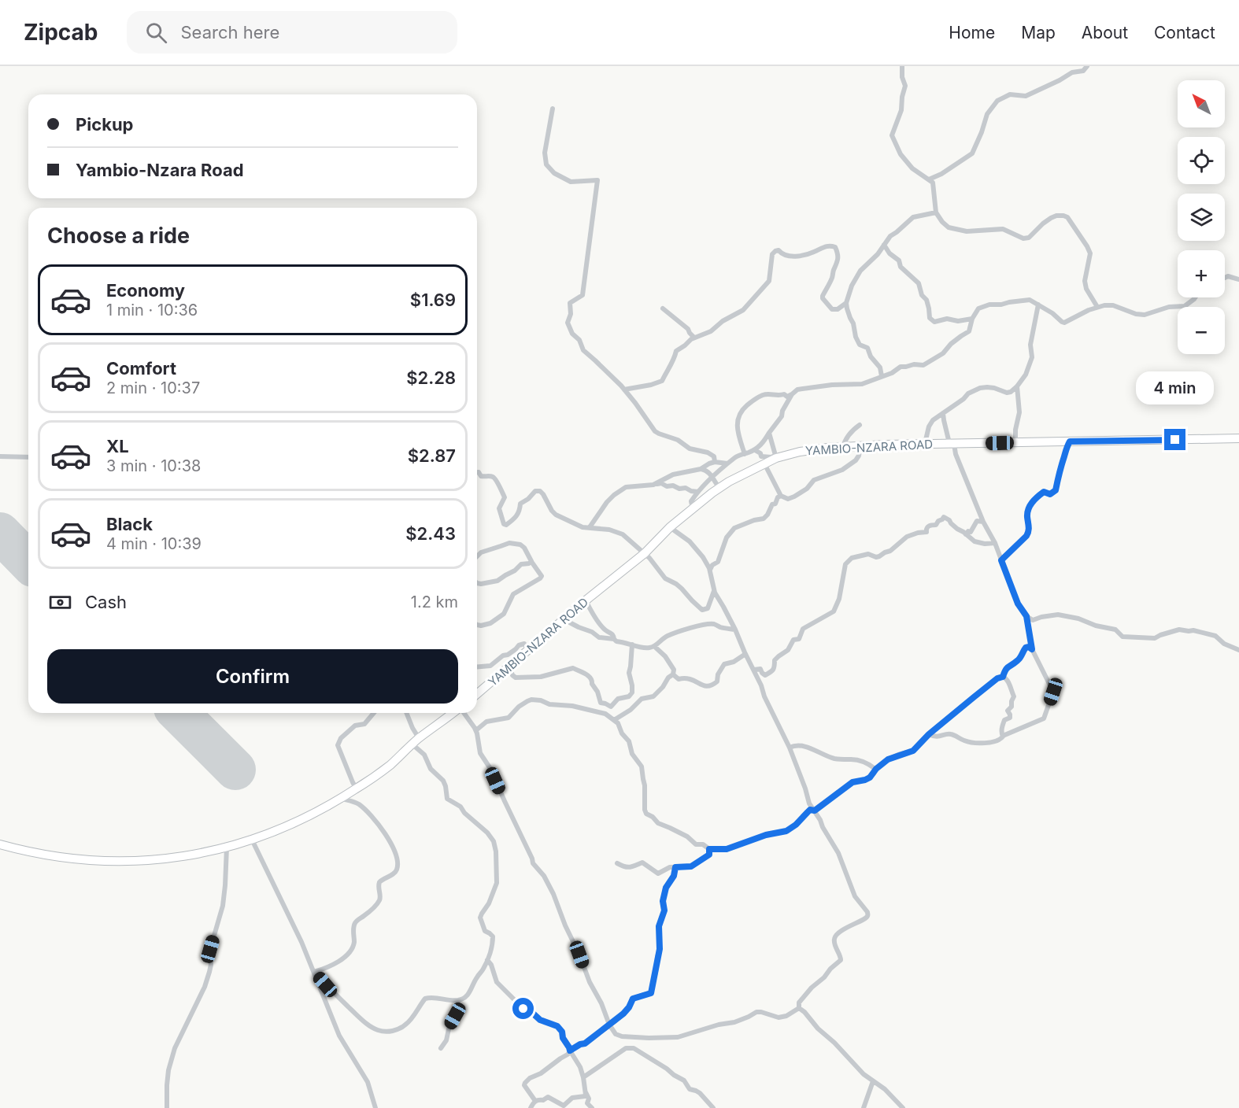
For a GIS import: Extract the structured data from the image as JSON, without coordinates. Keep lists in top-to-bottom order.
{
  "streets": {
    "main road": ["YAMBIO-NZARA ROAD"]
  },
  "north": "top left",
  "page": {
    "header": "Zipcab",
    "search": "Search here",
    "nav": [
      "Home",
      "Map",
      "About",
      "Contact"
    ],
    "map_buttons": ["+", "−"],
    "banner": ["Pickup", "Yambio-Nzara Road"],
    "heading": "Choose a ride",
    "list": [
      {
        "name": "Economy",
        "note": "1 min · 10:36",
        "value": "$1.69"
      },
      {
        "name": "Comfort",
        "note": "2 min · 10:37",
        "value": "$2.28"
      },
      {
        "name": "XL",
        "note": "3 min · 10:38",
        "value": "$2.87"
      },
      {
        "name": "Black",
        "note": "4 min · 10:39",
        "value": "$2.43"
      }
    ],
    "bubble": "4 min",
    "pay": ["Cash", "1.2 km"],
    "buttons": "Confirm"
  }
}
